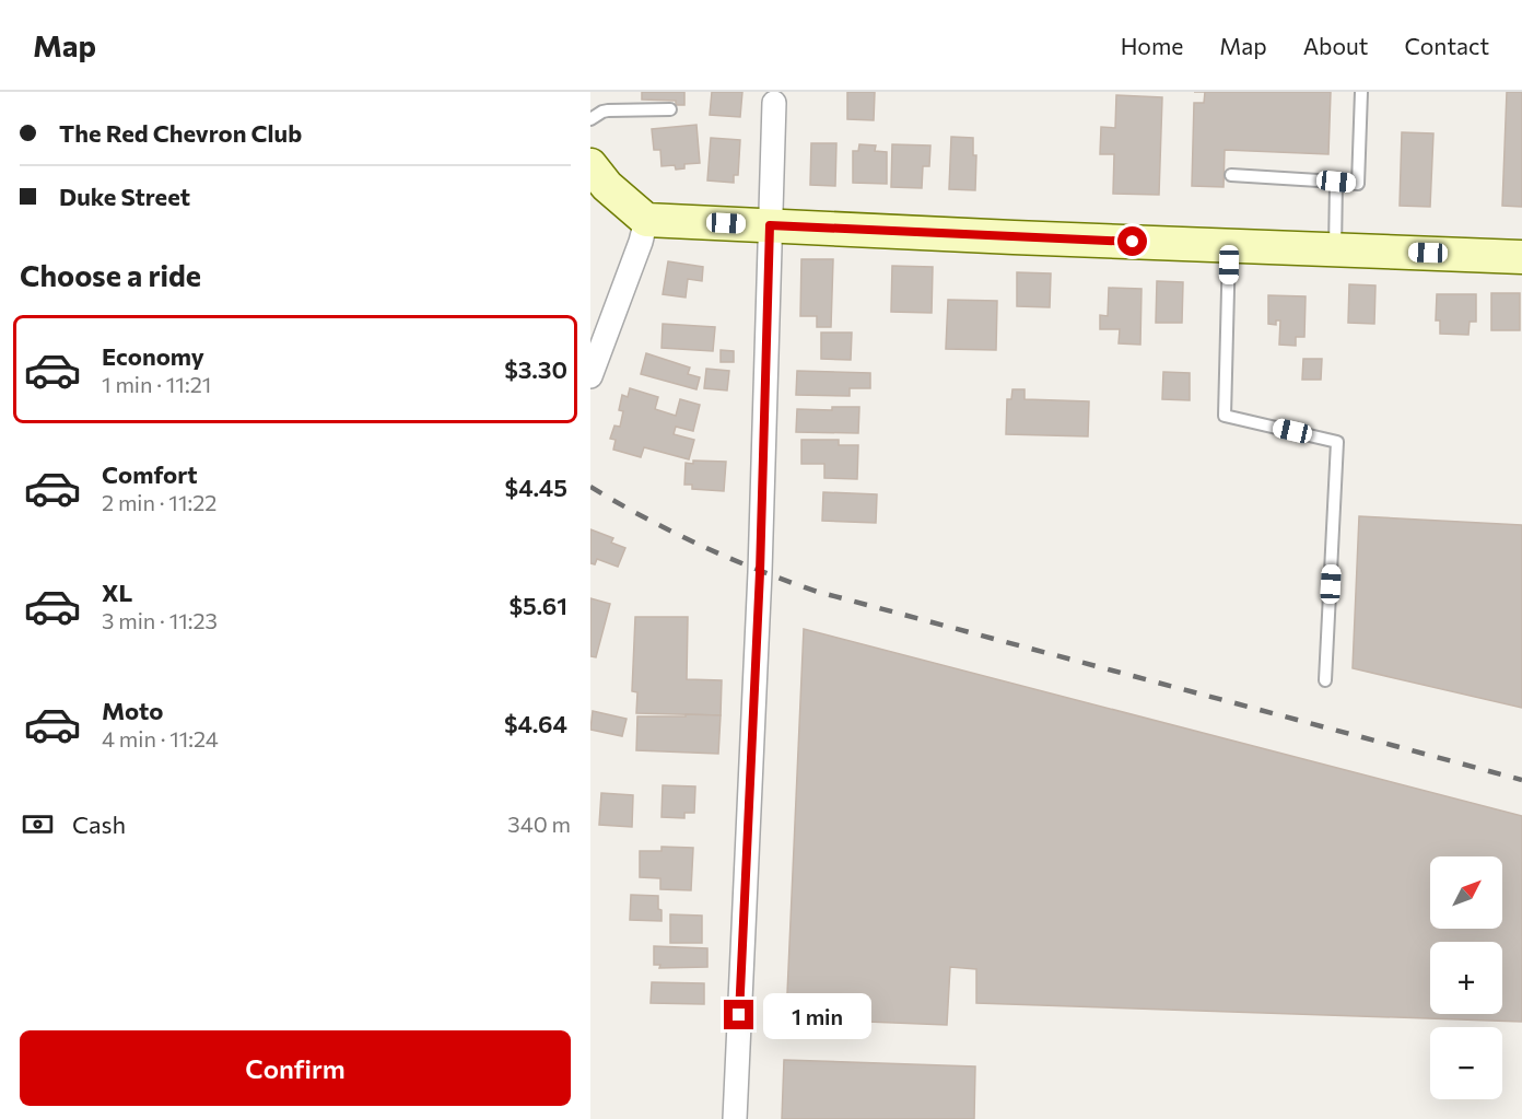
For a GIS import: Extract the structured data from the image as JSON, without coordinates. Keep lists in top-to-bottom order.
{
  "north": "top right",
  "page": {
    "header": "Map",
    "nav": [
      "Home",
      "Map",
      "About",
      "Contact"
    ],
    "banner": ["The Red Chevron Club", "Duke Street"],
    "heading": "Choose a ride",
    "list": [
      {
        "name": "Economy",
        "note": "1 min · 11:21",
        "value": "$3.30"
      },
      {
        "name": "Comfort",
        "note": "2 min · 11:22",
        "value": "$4.45"
      },
      {
        "name": "XL",
        "note": "3 min · 11:23",
        "value": "$5.61"
      },
      {
        "name": "Moto",
        "note": "4 min · 11:24",
        "value": "$4.64"
      }
    ],
    "pay": ["Cash", "340 m"],
    "map_buttons": ["+", "−"],
    "bubble": "1 min",
    "buttons": "Confirm"
  }
}
